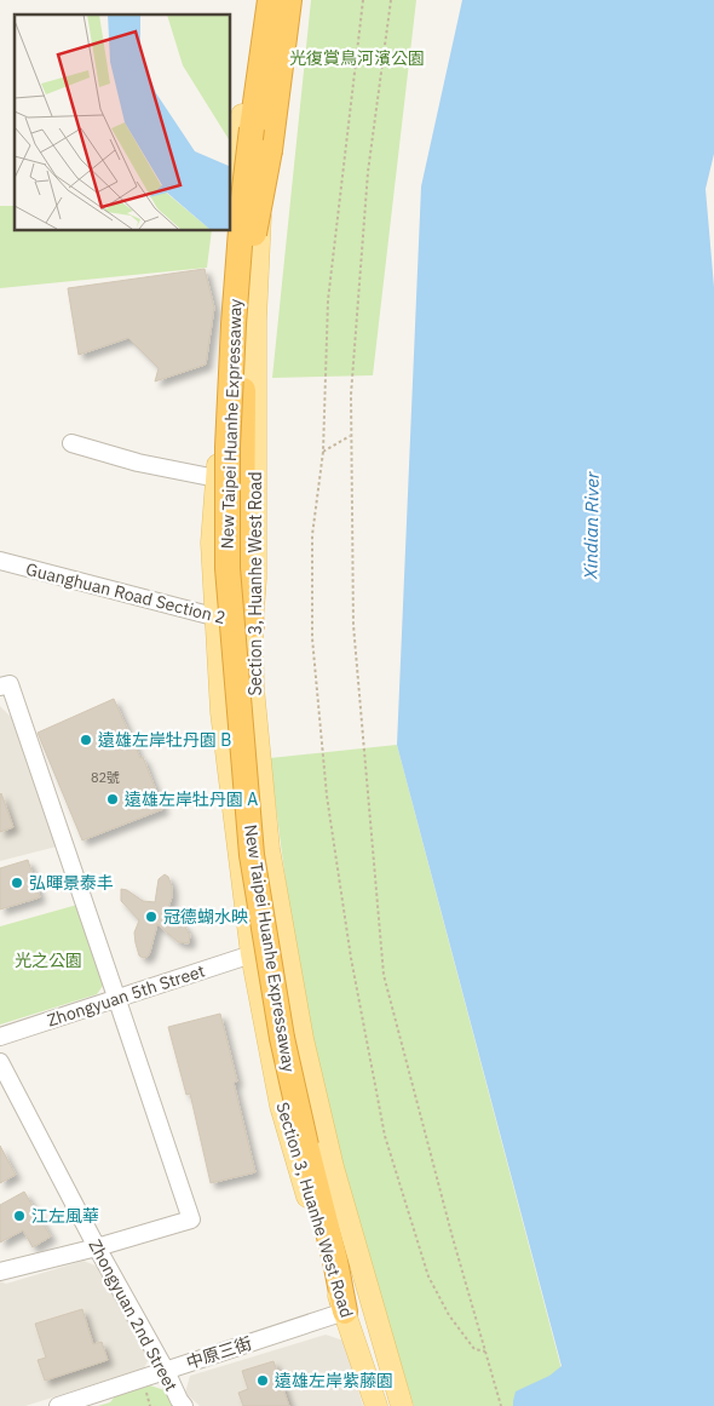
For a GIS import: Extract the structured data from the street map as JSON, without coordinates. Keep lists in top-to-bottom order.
{
  "streets": {
    "highway": ["New Taipei Huanhe Expressaway"],
    "main road": ["Section 3, Huanhe West Road"],
    "street": [
      "Guanghuan Road Section 2",
      "Zhongyuan 5th Street",
      "Zhongyuan 2nd Street",
      "中原三街"
    ]
  },
  "crossings": [
    ["New Taipei Huanhe Expressaway", "Section 3, Huanhe West Road"],
    ["New Taipei Huanhe Expressaway", "Guanghuan Road Section 2"],
    ["New Taipei Huanhe Expressaway", "中原三街"],
    ["Section 3, Huanhe West Road", "Guanghuan Road Section 2"],
    ["Section 3, Huanhe West Road", "Zhongyuan 5th Street"],
    ["Section 3, Huanhe West Road", "中原三街"],
    ["Zhongyuan 2nd Street", "中原三街"]
  ],
  "water": ["Xindian River"],
  "parks": ["光復賞鳥河濱公園", "光之公園"],
  "places": [
    "遠雄左岸牡丹園 B",
    "遠雄左岸牡丹園 A",
    "弘暉景泰丰",
    "冠德蝴水映",
    "江左風華",
    "遠雄左岸紫藤園"
  ],
  "house_numbers": ["82號"]
}
